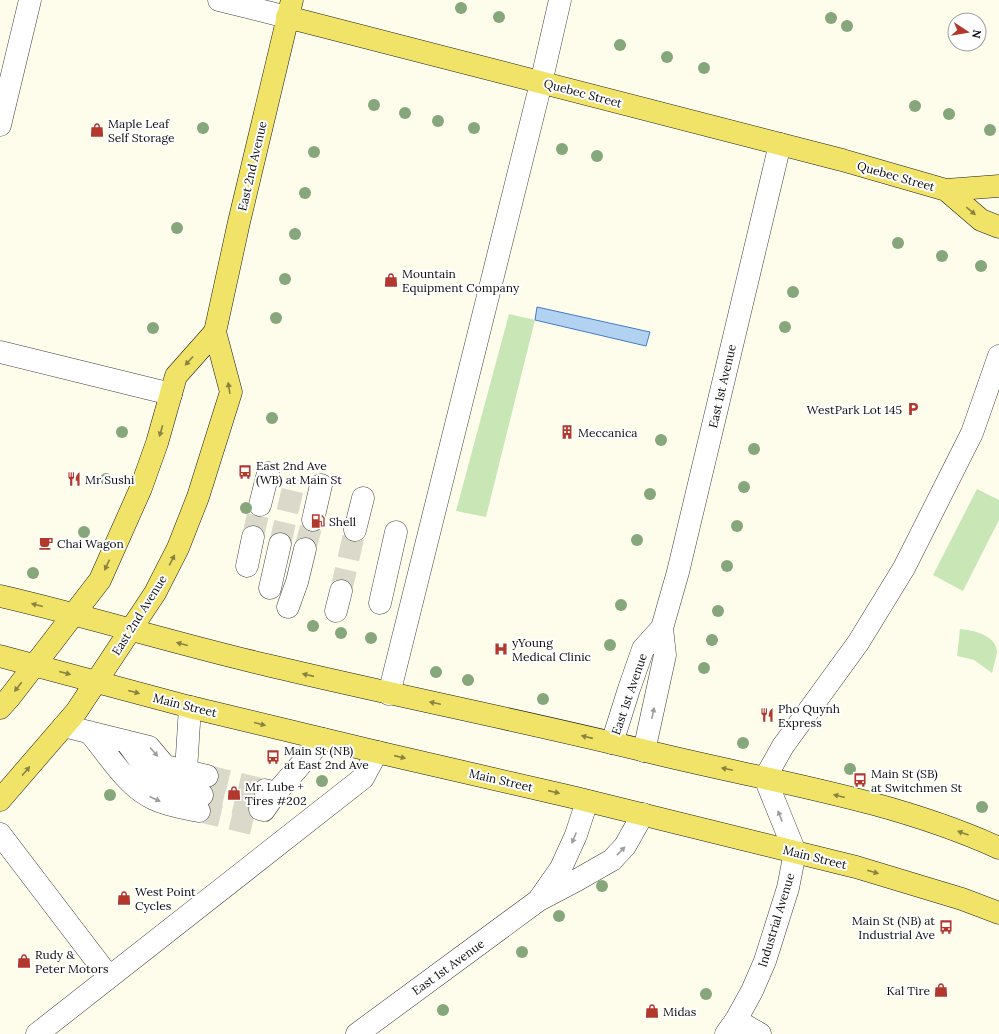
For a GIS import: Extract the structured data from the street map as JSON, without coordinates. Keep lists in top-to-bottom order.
{
  "streets": {
    "main road": ["Quebec Street", "East 2nd Avenue", "Main Street"],
    "street": ["East 1st Avenue", "Industrial Avenue"]
  },
  "crossings": [
    ["Quebec Street", "East 2nd Avenue"],
    ["Quebec Street", "East 1st Avenue"],
    ["East 2nd Avenue", "Main Street"],
    ["East 1st Avenue", "Main Street"],
    ["Main Street", "Industrial Avenue"]
  ],
  "places": {
    "shop": [
      "Maple Leaf Self Storage",
      "Mountain Equipment Company",
      "Mr. Lube + Tires #202",
      "West Point Cycles",
      "Rudy & Peter Motors",
      "Kal Tire",
      "Midas"
    ],
    "parking": ["WestPark Lot 145"],
    "building": ["Meccanica"],
    "bus stop": [
      "East 2nd Ave (WB) at Main St",
      "Main St (NB) at East 2nd Ave",
      "Main St (SB) at Switchmen St",
      "Main St (NB) at Industrial Ave"
    ],
    "restaurant": ["Mr Sushi", "Pho Quynh Express"],
    "fuel station": ["Shell"],
    "cafe": ["Chai Wagon"],
    "hospital": ["yYoung Medical Clinic"]
  },
  "north": "right"
}
